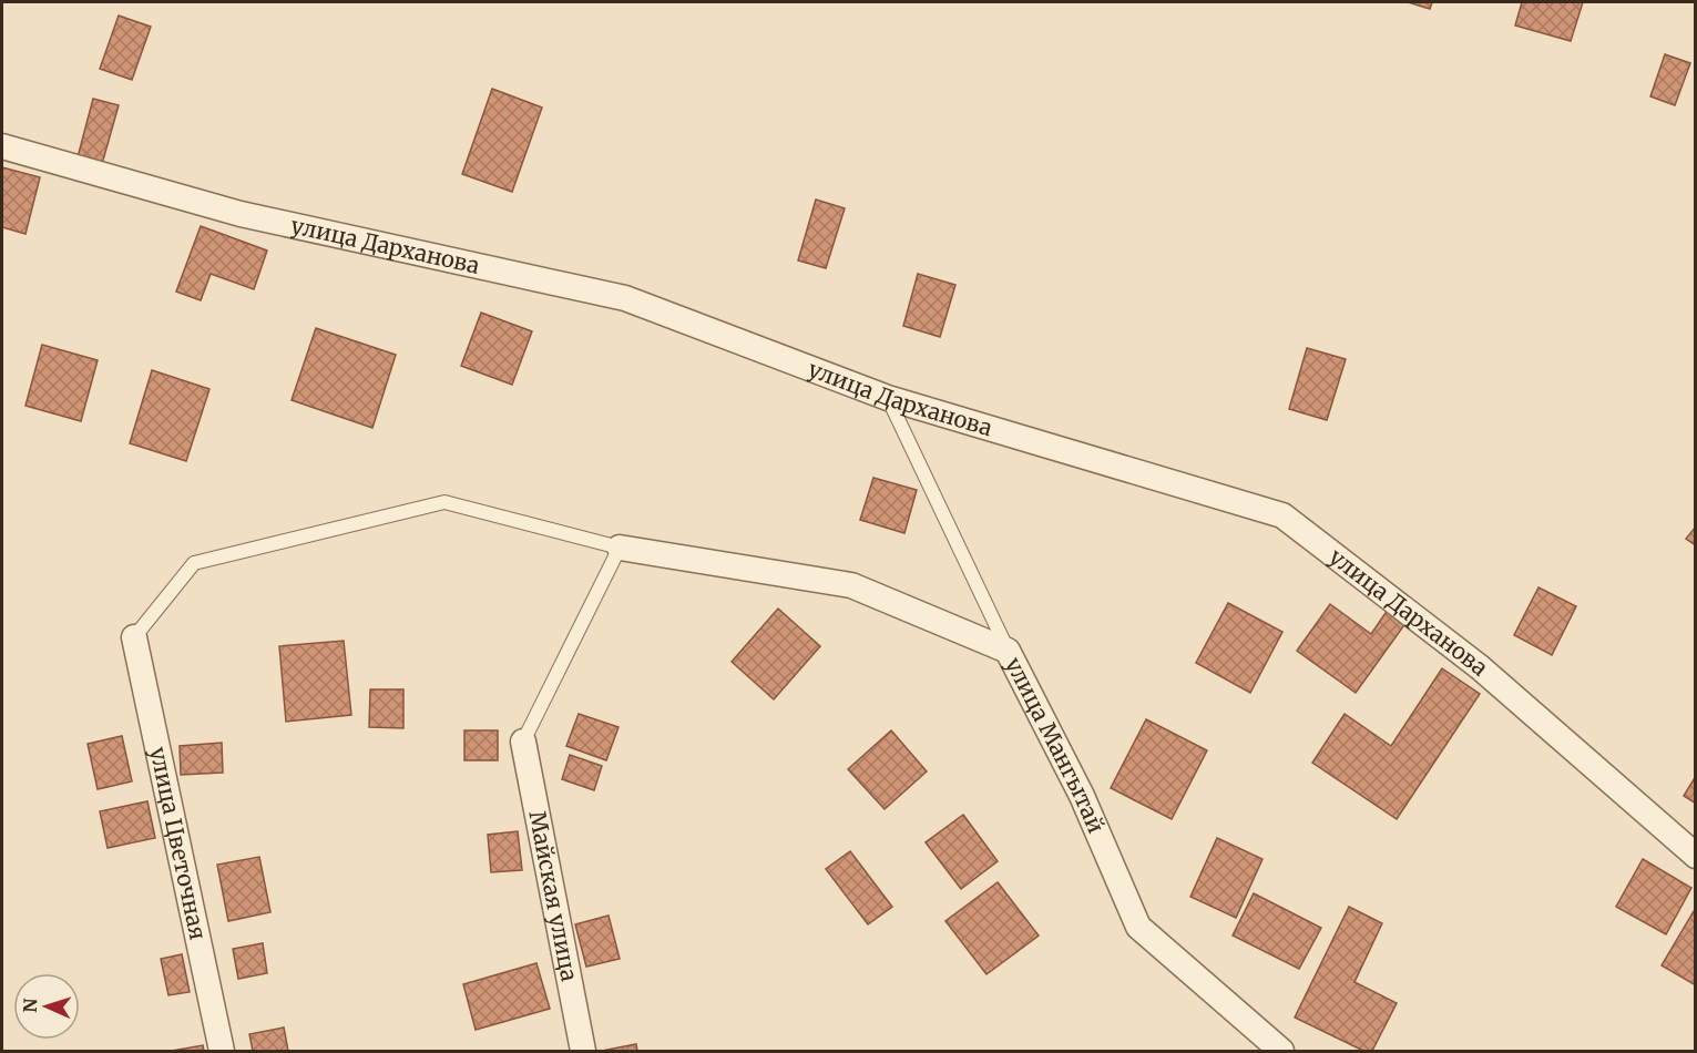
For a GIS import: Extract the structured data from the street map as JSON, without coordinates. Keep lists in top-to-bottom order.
{
  "streets": {
    "street": [
      "улица Дарханова",
      "улица Мангытай",
      "улица Цветочная",
      "Майская улица"
    ]
  },
  "north": "left"
}
